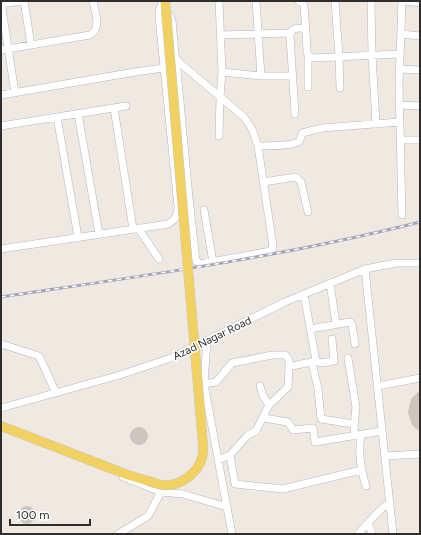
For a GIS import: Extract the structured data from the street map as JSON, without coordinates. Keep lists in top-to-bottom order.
{
  "streets": {
    "street": ["Azad Nagar Road"]
  },
  "scale_bar": "100 m"
}
